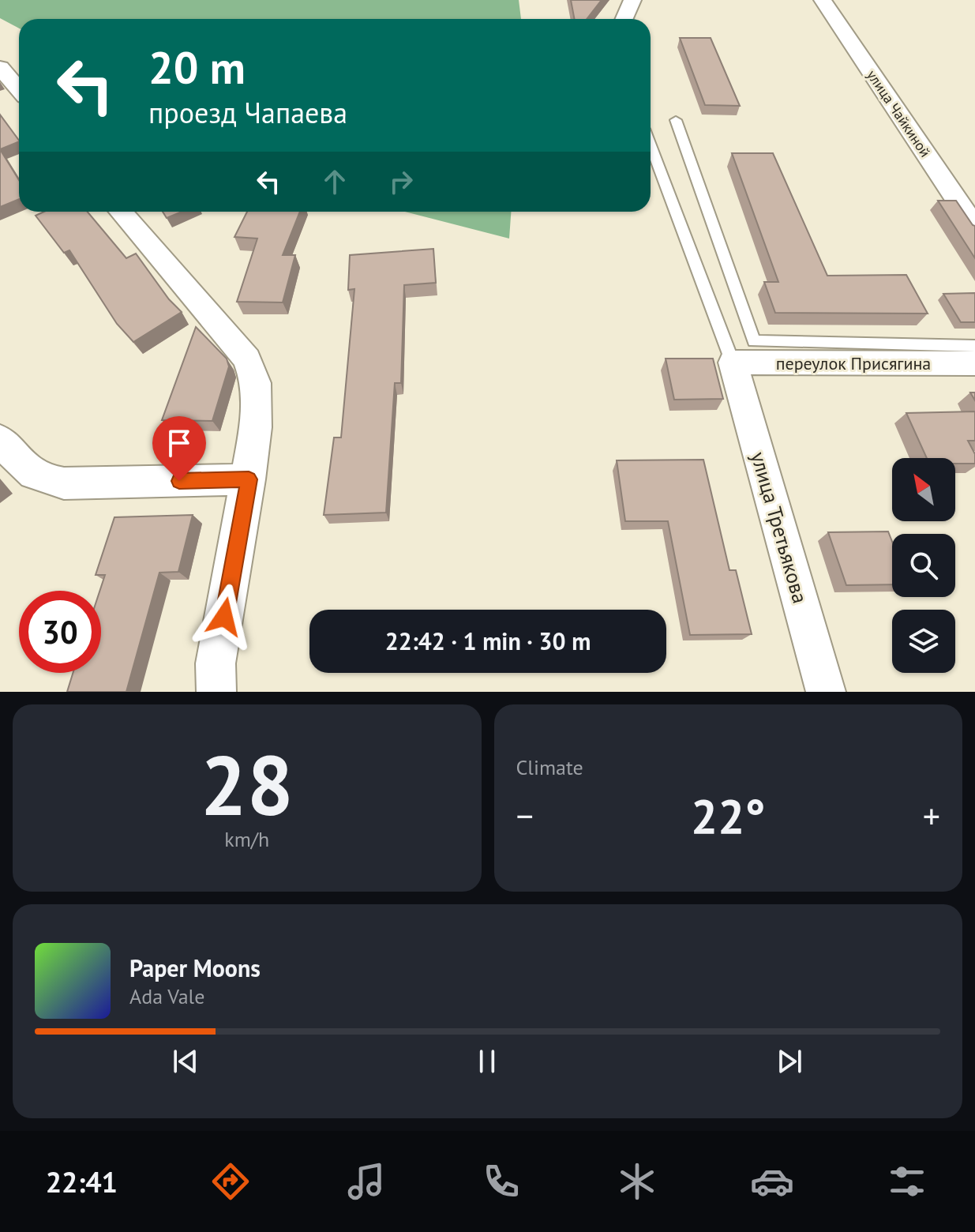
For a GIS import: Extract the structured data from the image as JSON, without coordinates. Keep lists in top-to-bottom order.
{
  "streets": {
    "street": ["улица Чайкиной", "переулок Присягина", "улица Третьякова"]
  },
  "crossings": [
    ["переулок Присягина", "улица Третьякова"]
  ],
  "north": "top left",
  "page": {
    "turn": ["20 m", "проезд Чапаева"],
    "limit": "30",
    "trip": "22:42 · 1 min · 30 m",
    "tile": [
      ["28", "km/h"],
      "Climate"
    ],
    "heat": ["−", "22°", "+"],
    "song": ["Paper Moons", "Ada Vale"],
    "tabs": "22:41"
  }
}
